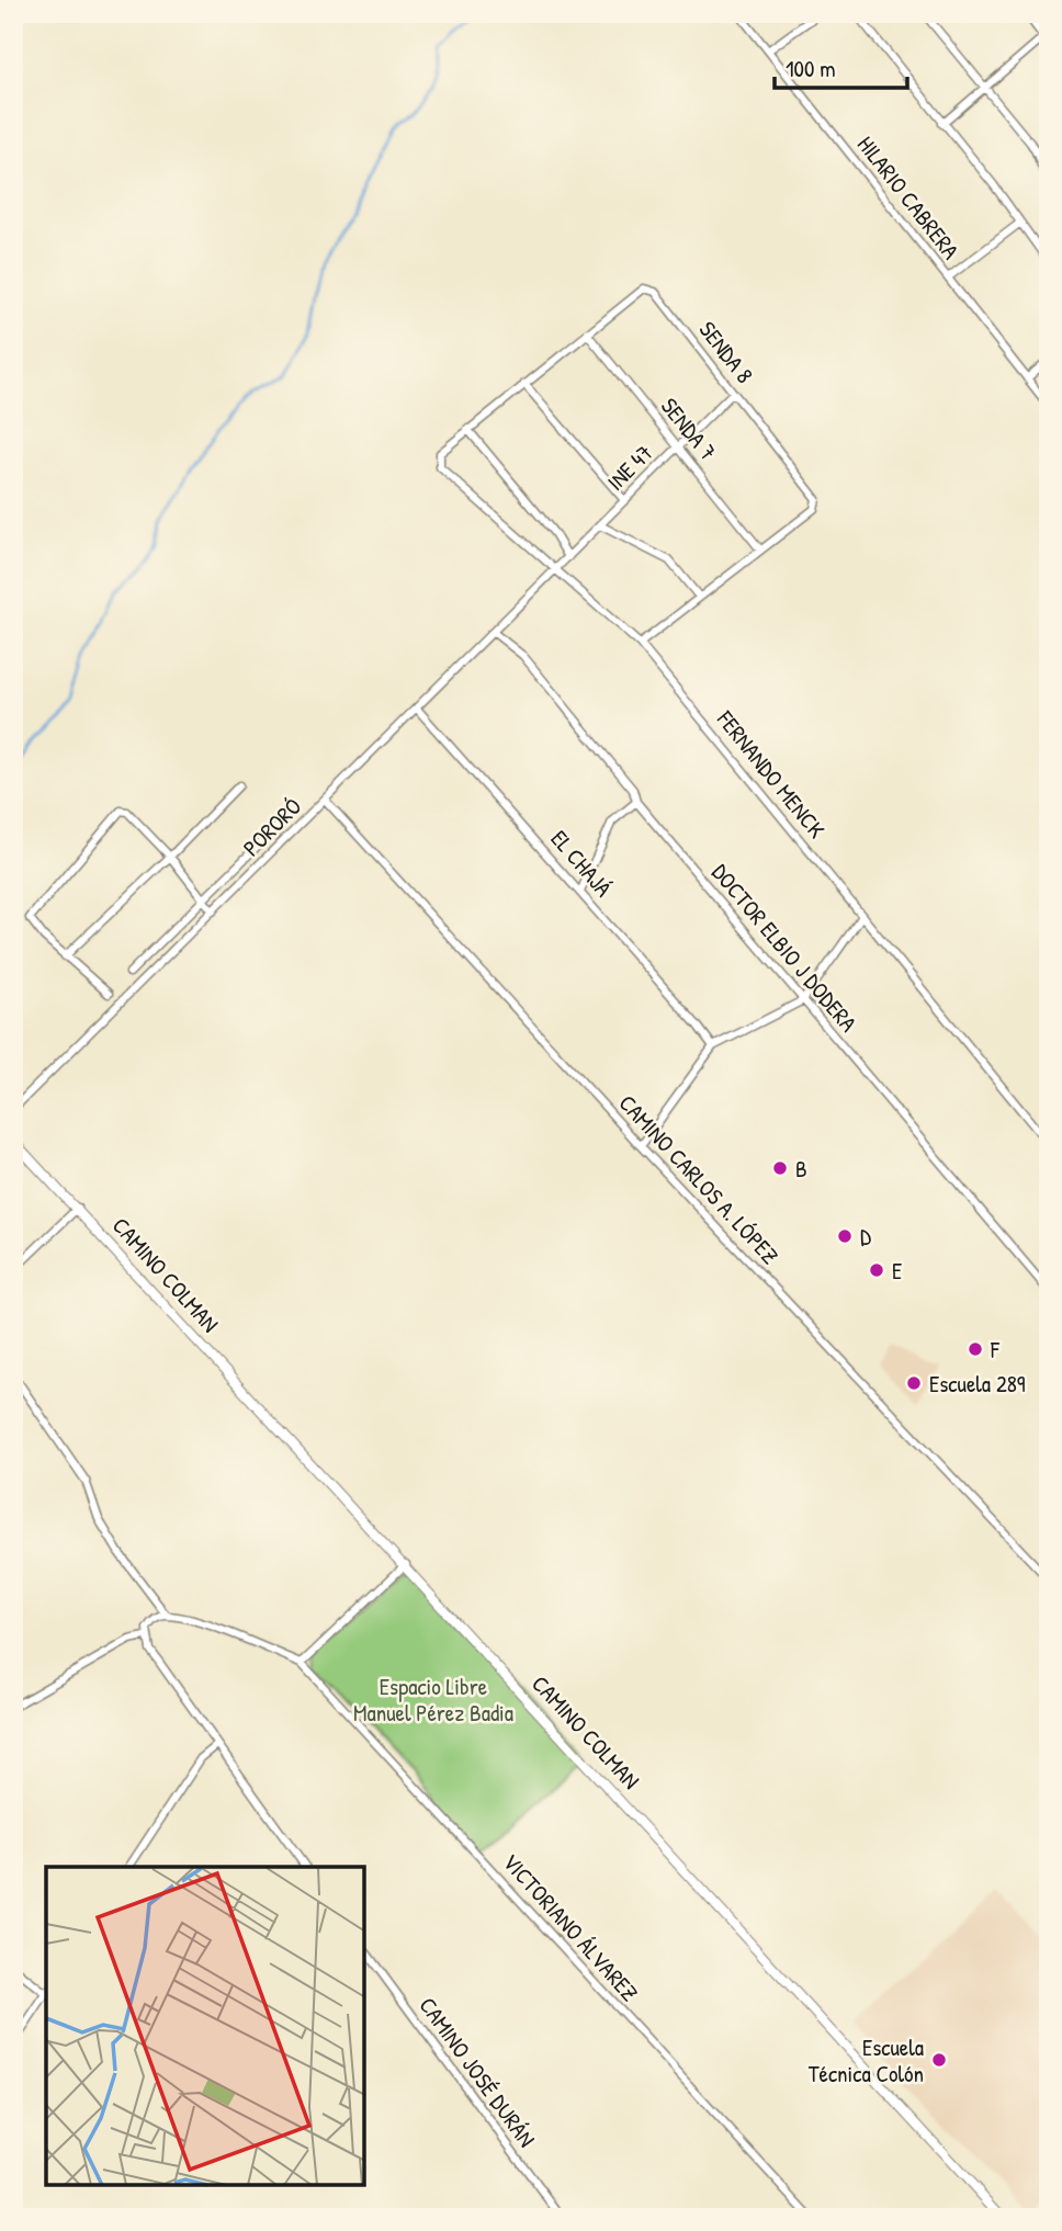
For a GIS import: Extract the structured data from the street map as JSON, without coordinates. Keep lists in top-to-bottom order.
{
  "streets": {
    "street": [
      "HILARIO CABRERA",
      "SENDA 8",
      "SENDA 7",
      "INE 47",
      "FERNANDO MENCK",
      "PORORÓ",
      "EL CHAJÁ",
      "DOCTOR ELBIO J DODERA",
      "CAMINO CARLOS A. LÓPEZ",
      "CAMINO COLMAN",
      "VICTORIANO ÁLVAREZ",
      "CAMINO JOSÉ DURÁN"
    ]
  },
  "crossings": [
    ["SENDA 8", "SENDA 7"],
    ["SENDA 8", "INE 47"],
    ["SENDA 7", "INE 47"],
    ["INE 47", "FERNANDO MENCK"],
    ["INE 47", "PORORÓ"],
    ["FERNANDO MENCK", "PORORÓ"],
    ["PORORÓ", "EL CHAJÁ"],
    ["PORORÓ", "DOCTOR ELBIO J DODERA"],
    ["PORORÓ", "CAMINO CARLOS A. LÓPEZ"]
  ],
  "parks": ["Espacio Libre Manuel Pérez Badia"],
  "places": [
    "B",
    "D",
    "E",
    "F",
    "Escuela 289",
    "Escuela Técnica Colón"
  ],
  "scale_bar": "100 m"
}
